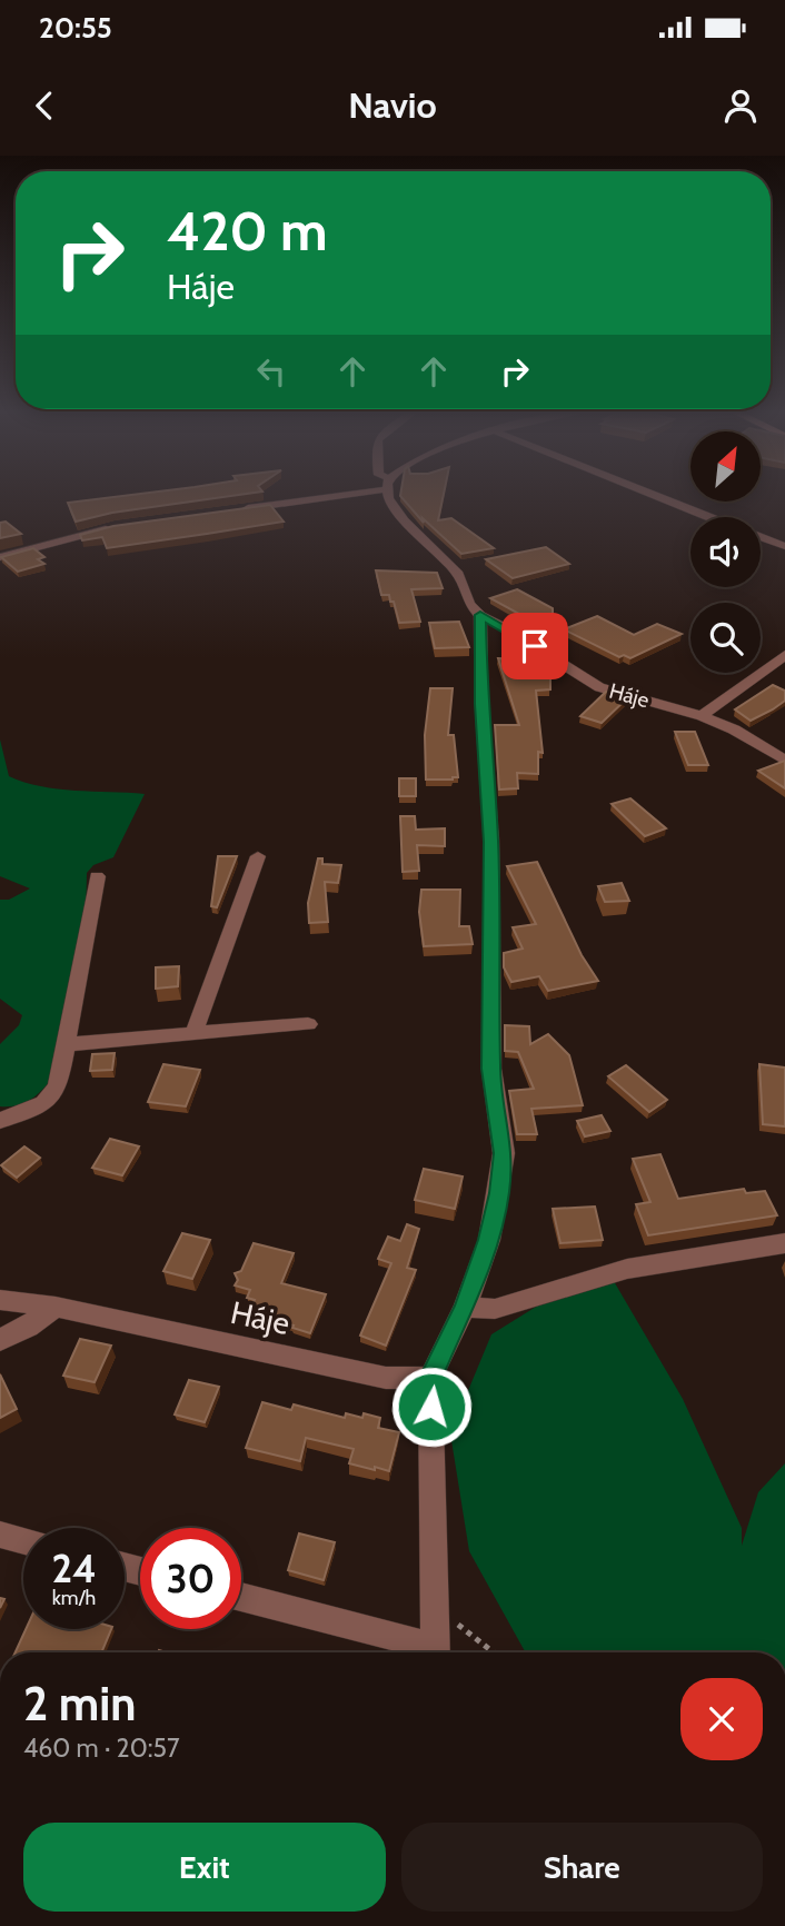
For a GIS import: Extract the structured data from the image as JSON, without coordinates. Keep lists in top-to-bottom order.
{
  "streets": {
    "street": ["Háje"]
  },
  "north": "top right",
  "page": {
    "status": "20:55",
    "header": "Navio",
    "turn": ["420 m", "Háje"],
    "speed": "24 km/h",
    "limit": "30",
    "heading": ["2 min", "460 m · 20:57"],
    "buttons": ["Exit", "Share"]
  }
}
